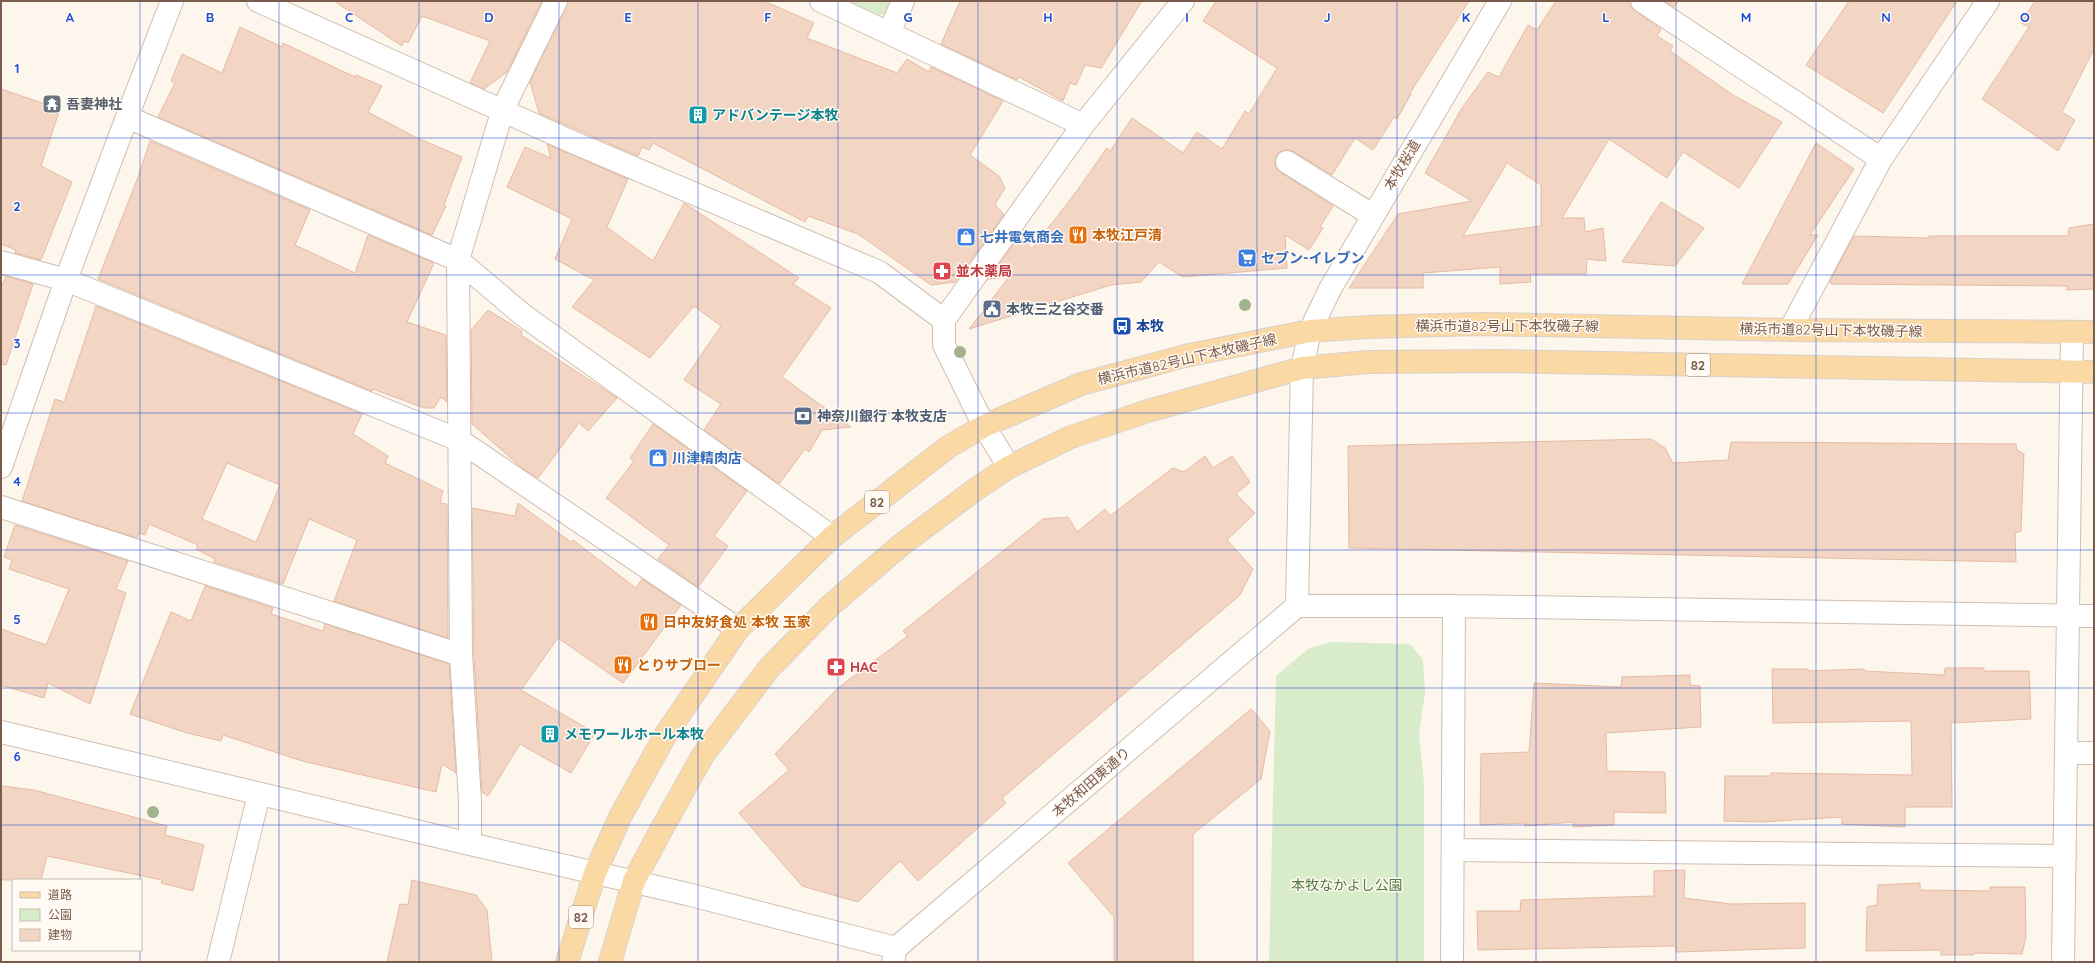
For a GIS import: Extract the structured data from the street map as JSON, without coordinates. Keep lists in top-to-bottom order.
{
  "streets": {
    "main road": ["横浜市道82号山下本牧磯子線", "82"],
    "street": ["本牧桜道", "本牧和田東通り"]
  },
  "crossings": [
    ["本牧桜道", "横浜市道82号山下本牧磯子線"],
    ["本牧桜道", "82"],
    ["本牧桜道", "本牧和田東通り"]
  ],
  "parks": ["本牧なかよし公園"],
  "places": {
    "temple": ["吾妻神社"],
    "building": ["アドバンテージ本牧", "メモワールホール本牧"],
    "restaurant": ["本牧江戸清", "日中友好食処 本牧 玉家", "とりサブロー"],
    "shop": ["七井電気商会", "川津精肉店"],
    "supermarket": ["セブン-イレブン"],
    "pharmacy": ["並木薬局", "HAC"],
    "public building": ["本牧三之谷交番"],
    "bus stop": ["本牧"],
    "bank": ["神奈川銀行 本牧支店"]
  },
  "legend": ["道路", "公園", "建物"],
  "grid": {
    "columns": [
      "A",
      "B",
      "C",
      "D",
      "E",
      "F",
      "G",
      "H",
      "I",
      "J",
      "K",
      "L",
      "M",
      "N",
      "O"
    ],
    "rows": [
      "1",
      "2",
      "3",
      "4",
      "5",
      "6"
    ]
  }
}
